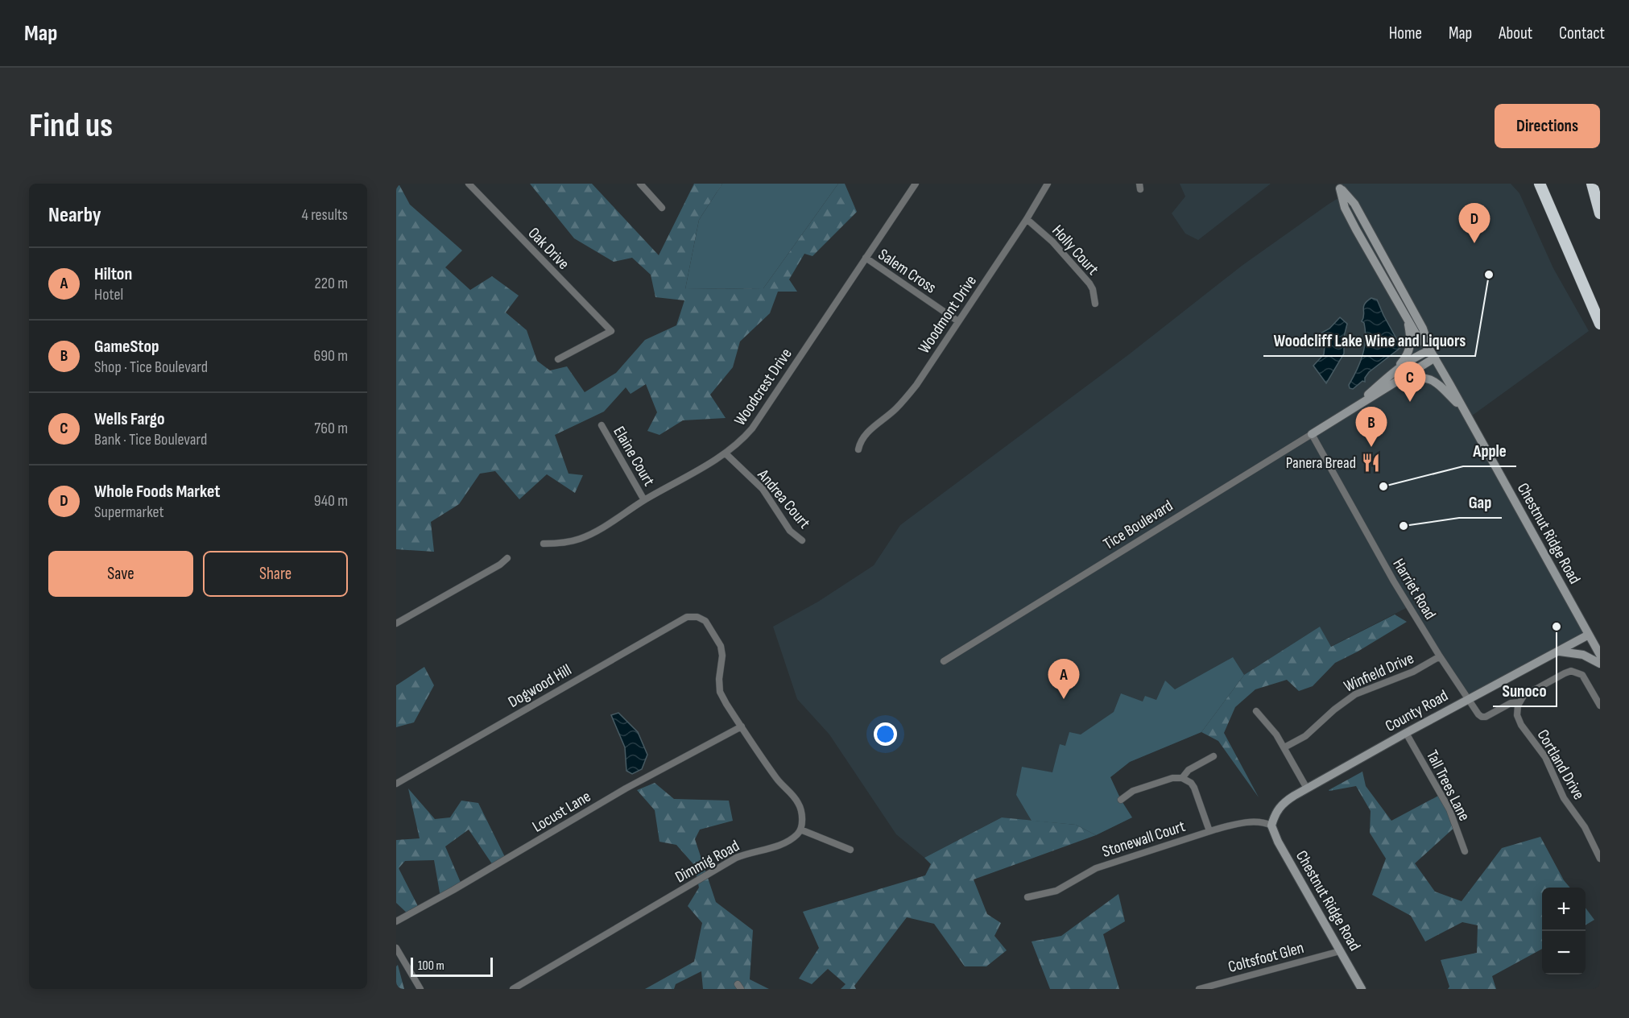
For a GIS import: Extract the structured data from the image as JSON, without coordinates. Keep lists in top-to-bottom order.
{
  "streets": {
    "main road": ["Tice Boulevard", "Chestnut Ridge Road", "County Road"],
    "street": [
      "Oak Drive",
      "Holly Court",
      "Salem Cross",
      "Woodmont Drive",
      "Woodcrest Drive",
      "Elaine Court",
      "Andrea Court",
      "Harriet Road",
      "Winfield Drive",
      "Dogwood Hill",
      "Cortland Drive",
      "Tall Trees Lane",
      "Locust Lane",
      "Stonewall Court",
      "Dimmig Road",
      "Coltsfoot Glen"
    ]
  },
  "crossings": [
    ["Holly Court", "Woodmont Drive"],
    ["Salem Cross", "Woodmont Drive"],
    ["Salem Cross", "Woodcrest Drive"],
    ["Woodcrest Drive", "Elaine Court"],
    ["Woodcrest Drive", "Andrea Court"],
    ["Tice Boulevard", "Chestnut Ridge Road"],
    ["Tice Boulevard", "Harriet Road"],
    ["Chestnut Ridge Road", "County Road"],
    ["Chestnut Ridge Road", "Stonewall Court"],
    ["Chestnut Ridge Road", "Coltsfoot Glen"],
    ["Harriet Road", "Winfield Drive"],
    ["Harriet Road", "County Road"],
    ["Harriet Road", "Cortland Drive"],
    ["Dogwood Hill", "Locust Lane"],
    ["County Road", "Tall Trees Lane"],
    ["County Road", "Stonewall Court"]
  ],
  "places": {
    "other": [
      "Woodcliff Lake Wine and Liquors",
      "Apple",
      "Gap",
      "Sunoco"
    ],
    "restaurant": ["Panera Bread"]
  },
  "scale_bar": "100 m",
  "page": {
    "header": "Map",
    "nav": [
      "Home",
      "Map",
      "About",
      "Contact"
    ],
    "buttons": [
      "Directions",
      ["Save", "Share"]
    ],
    "title": "Find us",
    "heading": ["Nearby", "4 results"],
    "pins": [
      "D",
      "C",
      "B",
      "A"
    ],
    "list": [
      {
        "mark": "A",
        "name": "Hilton",
        "note": "Hotel",
        "value": "220 m"
      },
      {
        "mark": "B",
        "name": "GameStop",
        "note": "Shop · Tice Boulevard",
        "value": "690 m"
      },
      {
        "mark": "C",
        "name": "Wells Fargo",
        "note": "Bank · Tice Boulevard",
        "value": "760 m"
      },
      {
        "mark": "D",
        "name": "Whole Foods Market",
        "note": "Supermarket",
        "value": "940 m"
      }
    ],
    "map_buttons": ["+", "−"],
    "scale": "100 m"
  }
}
